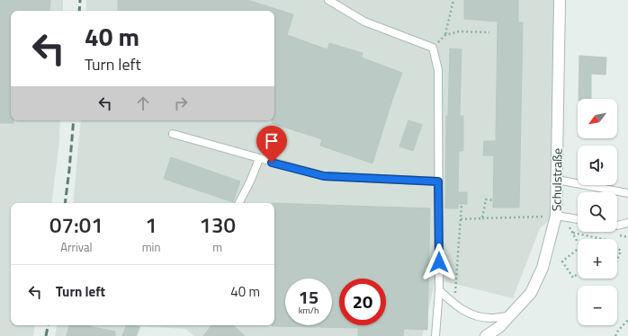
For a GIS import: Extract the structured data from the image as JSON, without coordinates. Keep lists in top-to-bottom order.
{
  "streets": {
    "street": ["Schulstraße"]
  },
  "north": "bottom left",
  "page": {
    "turn": ["40 m", "Turn left"],
    "map_buttons": ["+", "−"],
    "eta": [
      "07:01",
      "Arrival",
      "1",
      "min",
      "130",
      "m"
    ],
    "list": [
      {
        "name": "Turn left",
        "value": "40 m"
      }
    ],
    "speed": "15 km/h",
    "limit": "20"
  }
}
